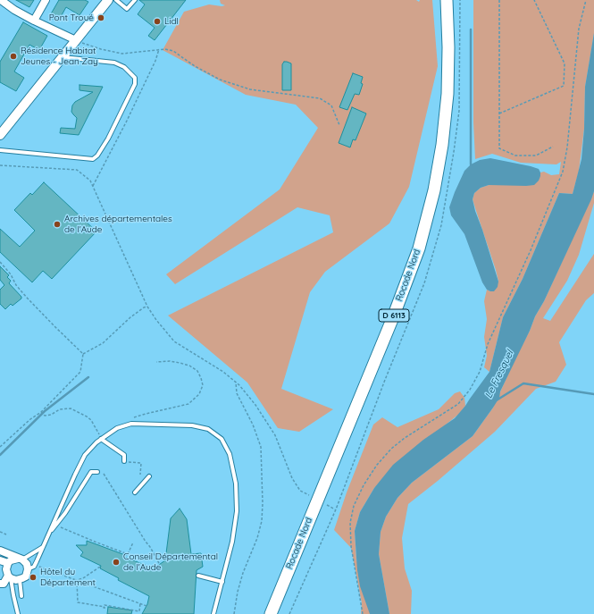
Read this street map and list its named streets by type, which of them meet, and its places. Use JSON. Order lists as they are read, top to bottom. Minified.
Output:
{"streets":{"main road":["Rocade Nord","D 6113"]},"water":["Le Fresquel"],"places":["Pont Troué","Lidl","Résidence Habitat Jeunes - Jean Zay","Archives départementales de l'Aude","Conseil Départemental de l'Aude","Hôtel du Département"]}
